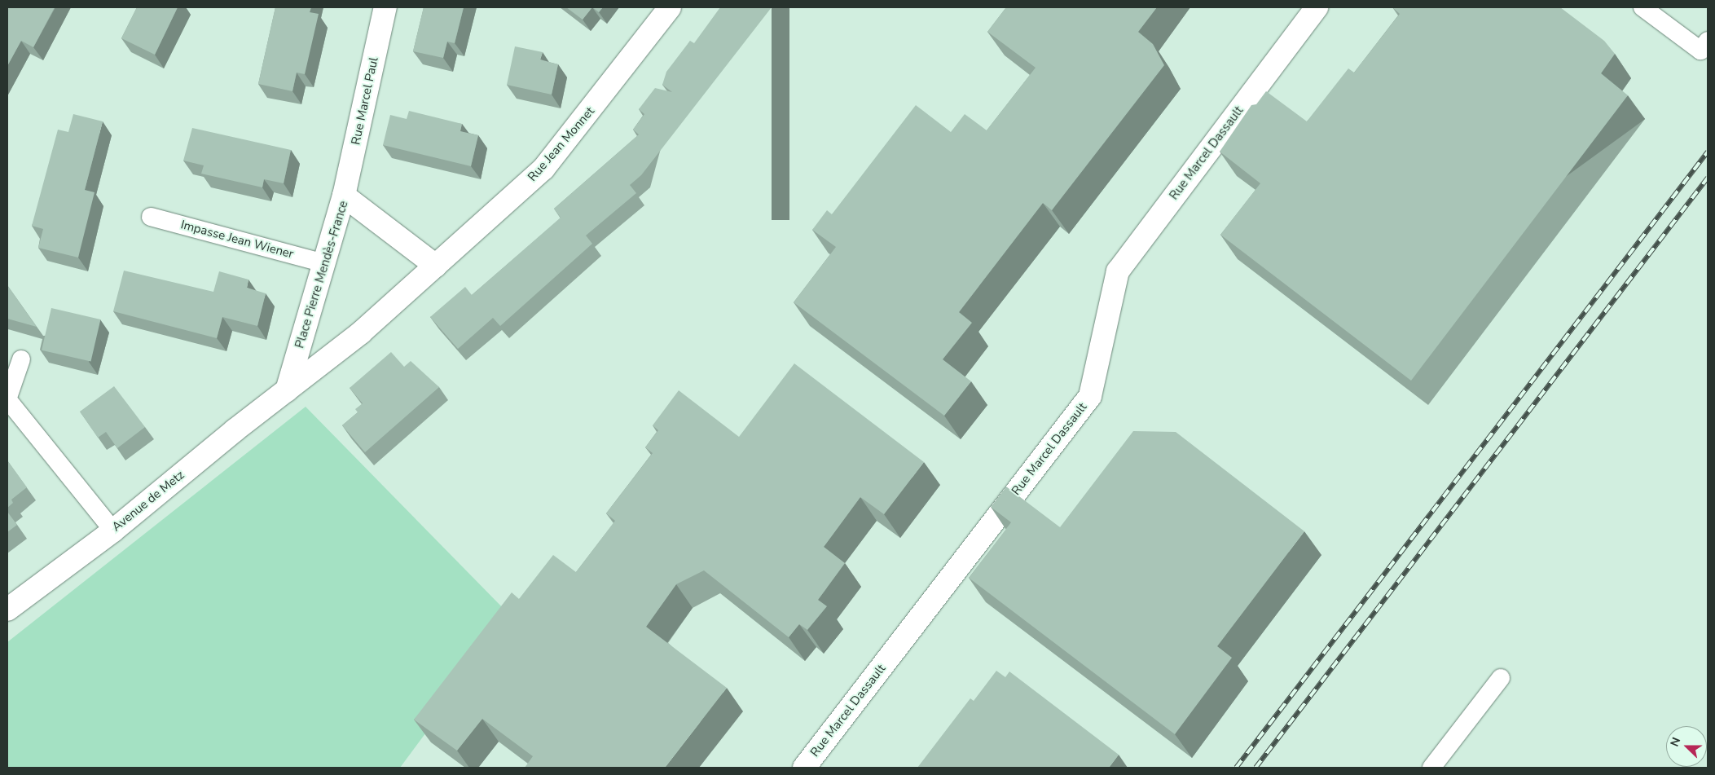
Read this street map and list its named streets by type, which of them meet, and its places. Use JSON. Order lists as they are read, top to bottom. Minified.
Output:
{"streets":{"street":["Rue Marcel Paul","Rue Jean Monnet","Rue Marcel Dassault","Place Pierre Mendès-France","Avenue de Metz"],"lane":["Impasse Jean Wiener"]},"crossings":[["Rue Marcel Paul","Place Pierre Mendès-France"],["Rue Jean Monnet","Place Pierre Mendès-France"],["Impasse Jean Wiener","Place Pierre Mendès-France"],["Place Pierre Mendès-France","Avenue de Metz"]],"north":"left"}
